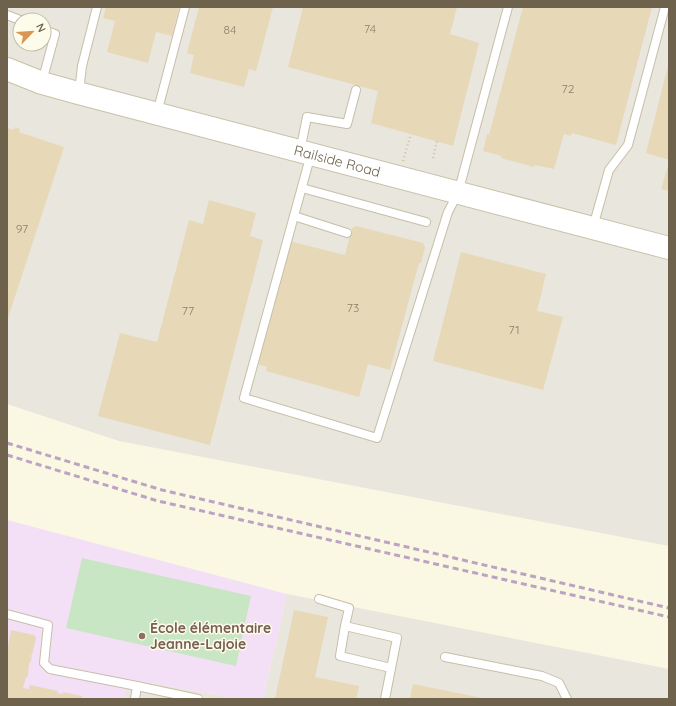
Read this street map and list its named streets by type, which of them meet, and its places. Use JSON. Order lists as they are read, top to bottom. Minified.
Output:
{"streets":{"street":["Railside Road"]},"places":["École élémentaire Jeanne-Lajoie"],"house_numbers":["74","84","72","97","73","77","71"],"north":"top right"}
